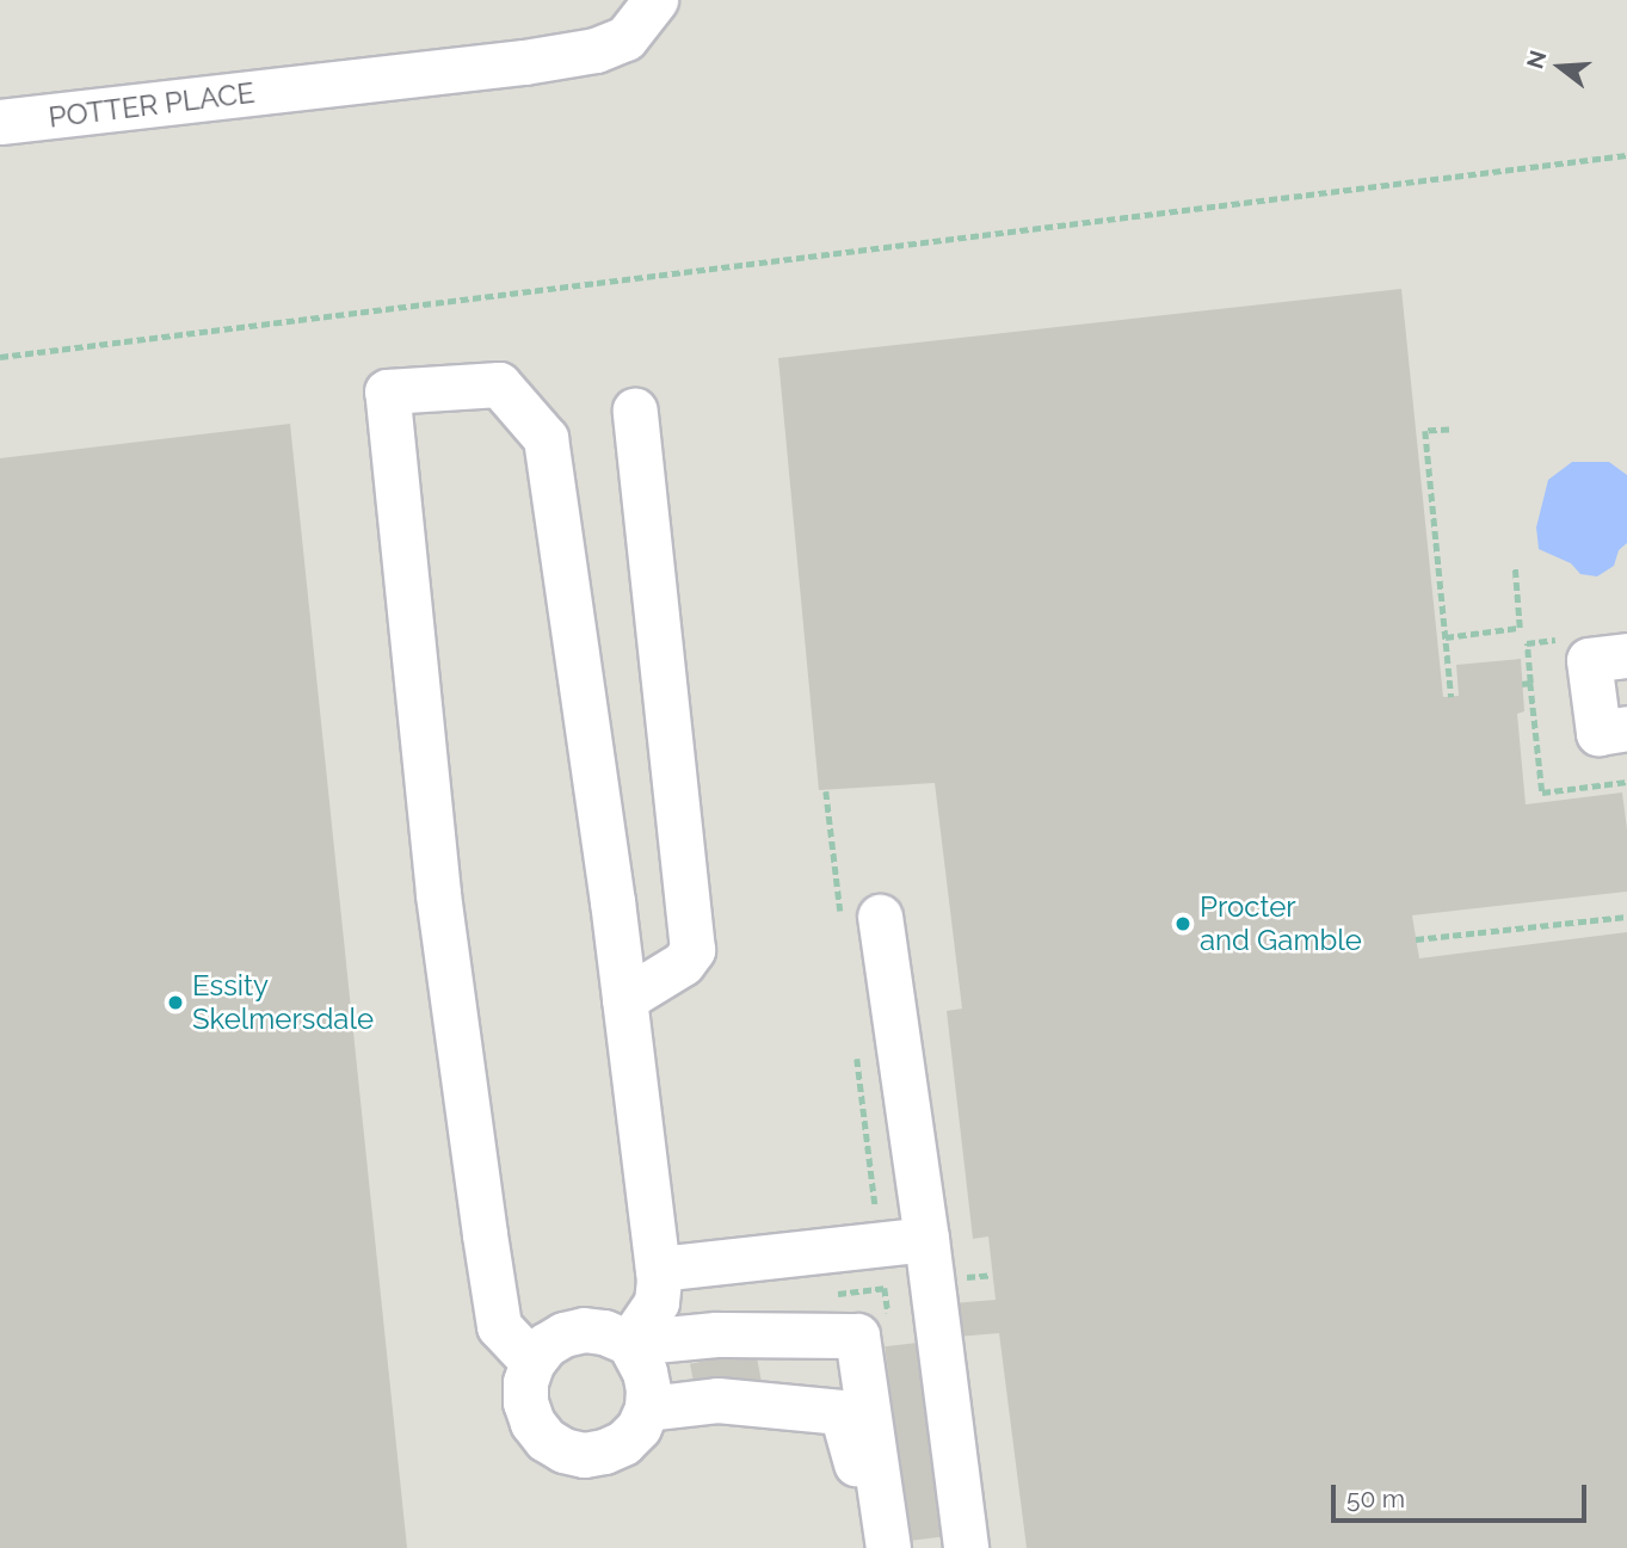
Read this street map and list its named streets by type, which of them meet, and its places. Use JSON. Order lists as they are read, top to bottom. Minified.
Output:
{"streets":{"street":["POTTER PLACE"]},"places":["Procter and Gamble","Essity Skelmersdale"],"scale_bar":"50 m","north":"left"}
